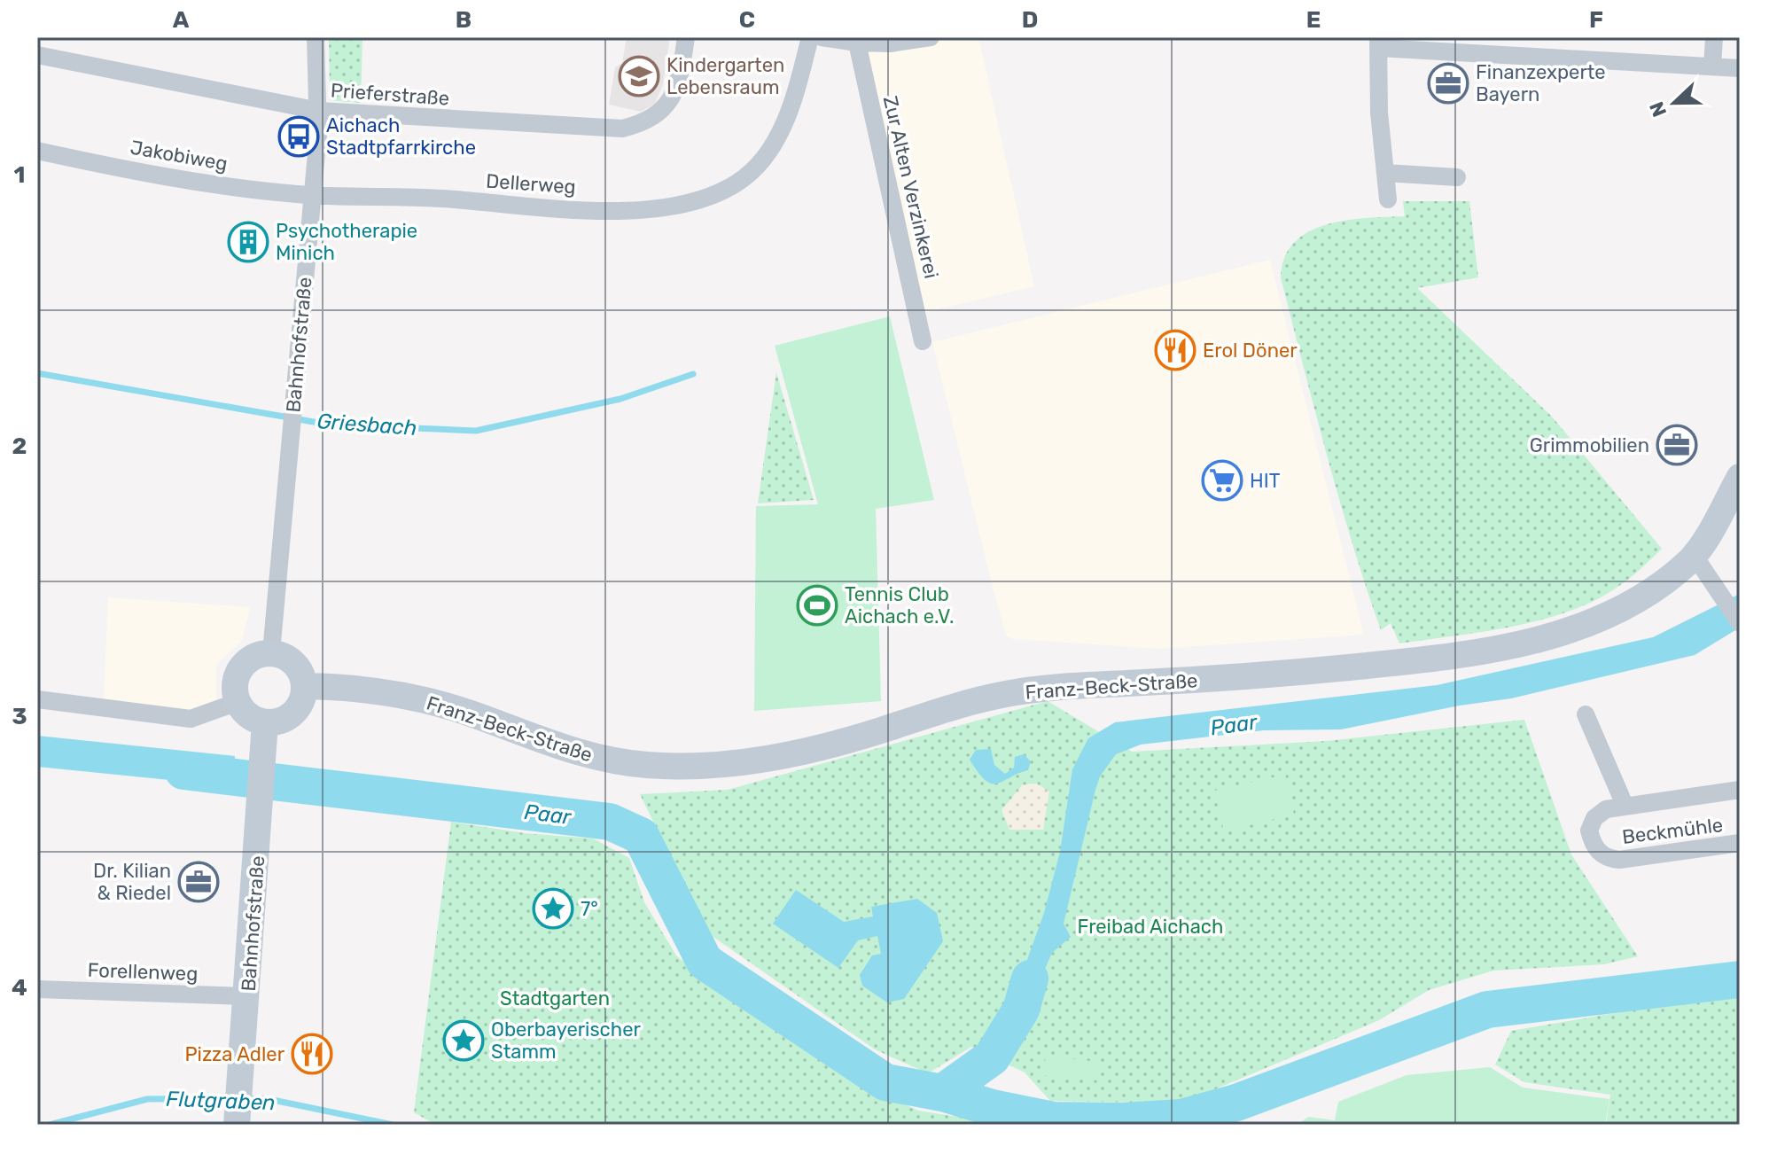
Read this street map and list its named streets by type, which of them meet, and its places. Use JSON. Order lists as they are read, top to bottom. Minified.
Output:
{"streets":{"street":["Prieferstraße","Jakobiweg","Dellerweg","Zur Alten Verzinkerei","Bahnhofstraße","Franz-Beck-Straße","Beckmühle","Forellenweg"]},"crossings":[["Prieferstraße","Bahnhofstraße"],["Jakobiweg","Dellerweg"],["Jakobiweg","Bahnhofstraße"],["Dellerweg","Bahnhofstraße"],["Bahnhofstraße","Franz-Beck-Straße"],["Bahnhofstraße","Forellenweg"]],"water":["Griesbach","Paar","Flutgraben"],"parks":["Freibad Aichach","Stadtgarten"],"places":{"school or university":["Kindergarten Lebensraum"],"office":["Finanzexperte Bayern","Grimmobilien","Dr. Kilian & Riedel"],"bus stop":["Aichach Stadtpfarrkirche"],"building":["Psychotherapie Minich"],"restaurant":["Erol Döner","Pizza Adler"],"supermarket":["HIT"],"sports":["Tennis Club Aichach e.V."],"place":["7°","Oberbayerischer Stamm"]},"north":"left","grid":{"columns":["A","B","C","D","E","F"],"rows":["1","2","3","4"]}}
